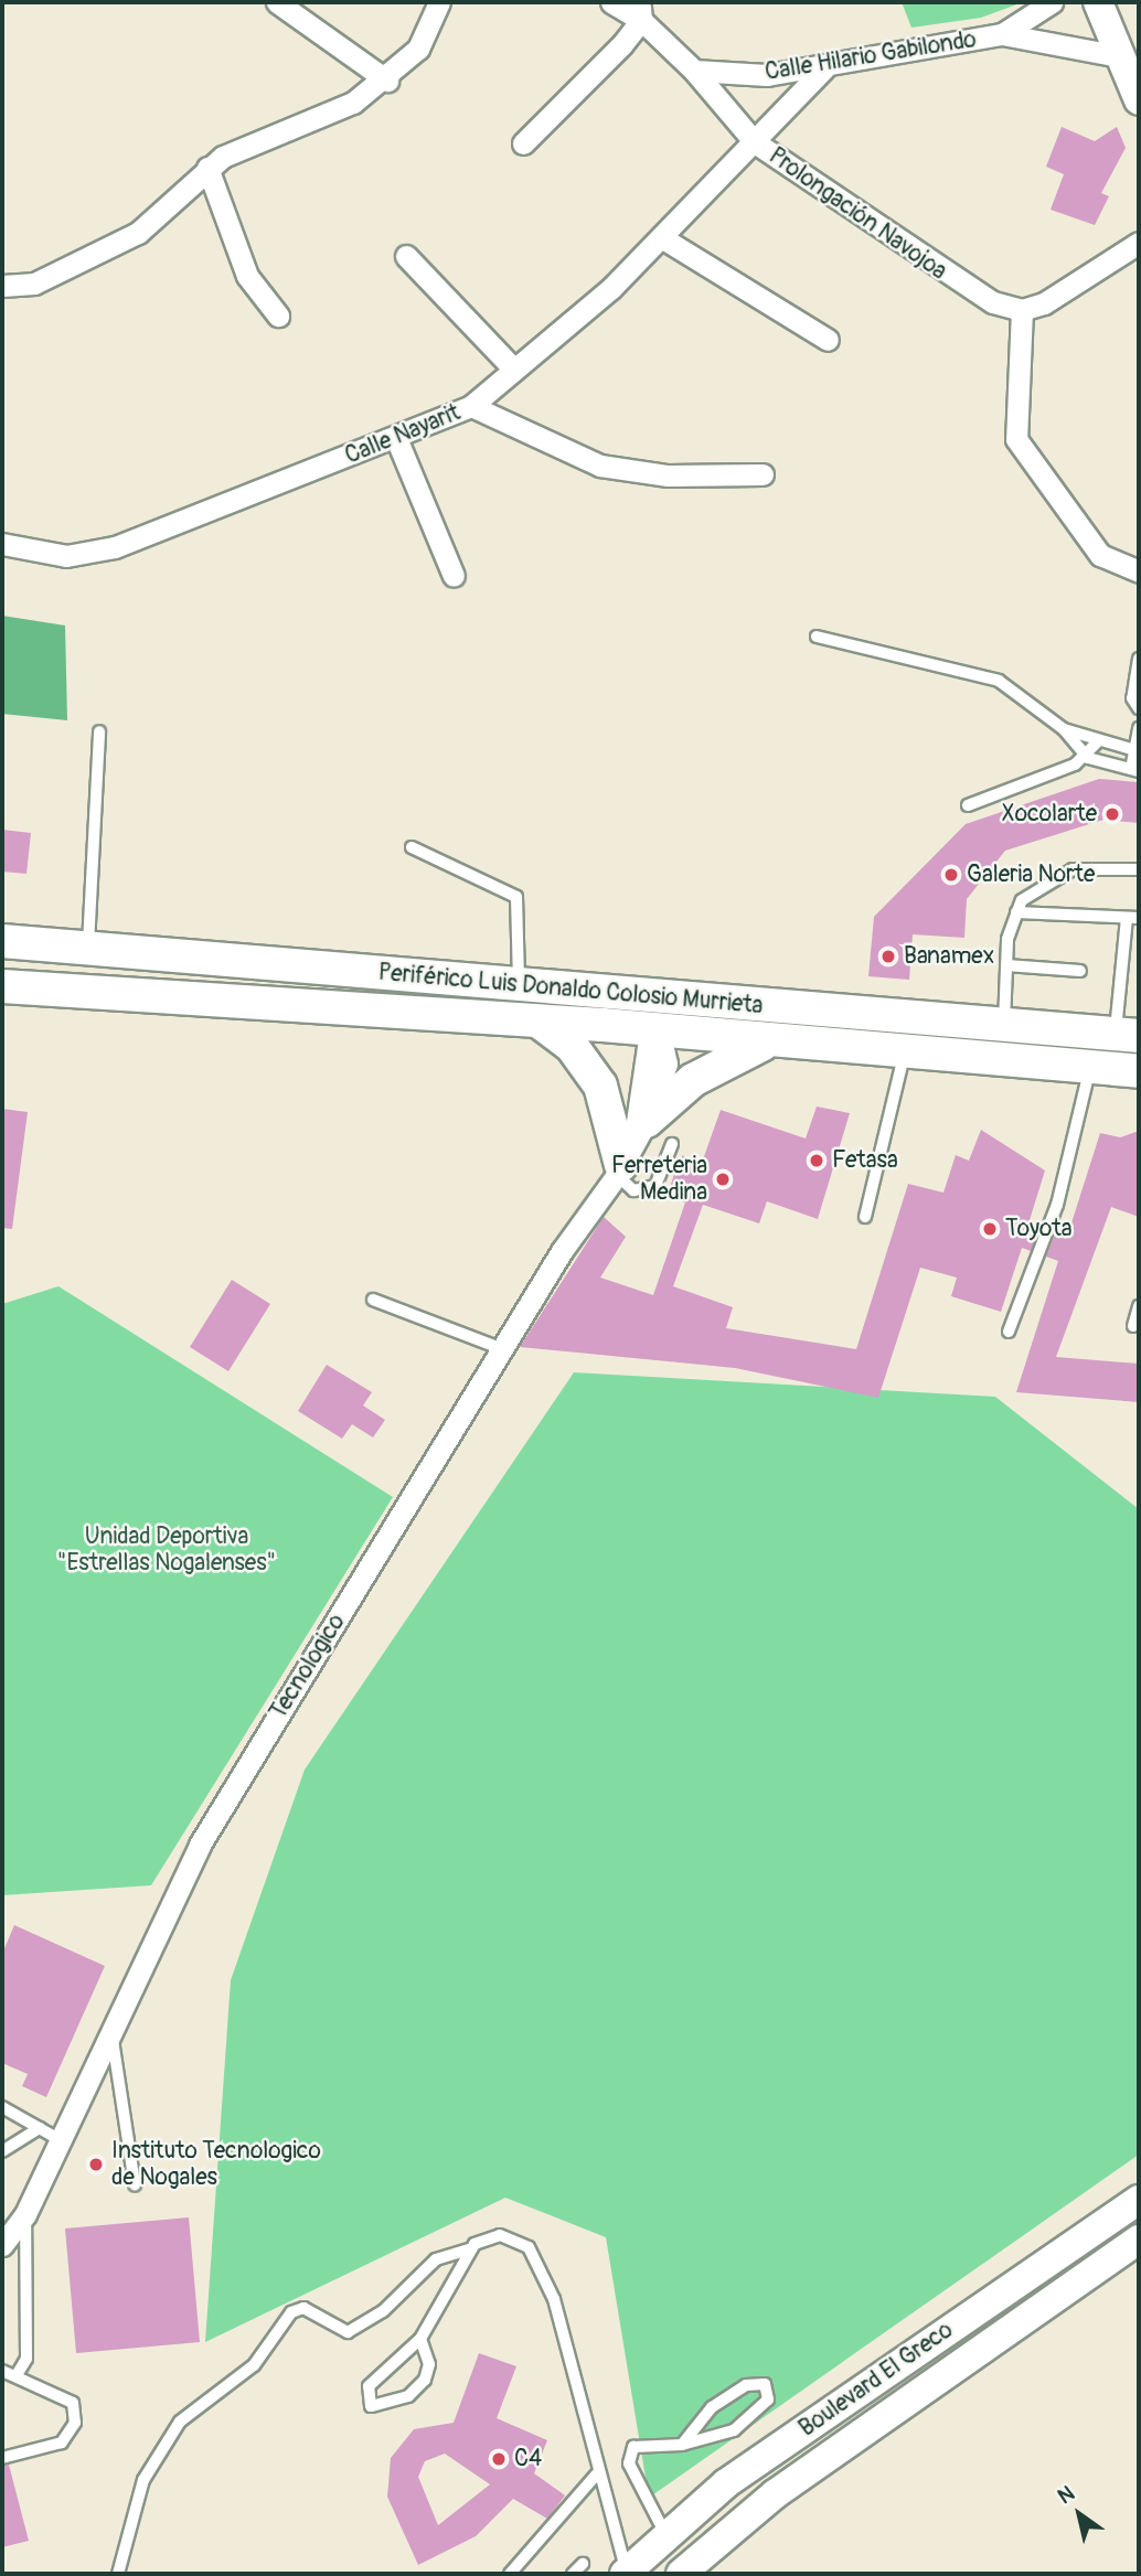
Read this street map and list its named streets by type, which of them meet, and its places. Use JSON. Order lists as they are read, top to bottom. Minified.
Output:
{"streets":{"main road":["Periférico Luis Donaldo Colosio Murrieta","Boulevard El Greco"],"street":["Calle Hilario Gabilondo","Prolongación Navojoa","Calle Nayarit","Tecnologico"]},"crossings":[["Calle Hilario Gabilondo","Prolongación Navojoa"],["Calle Hilario Gabilondo","Calle Nayarit"],["Prolongación Navojoa","Calle Nayarit"],["Periférico Luis Donaldo Colosio Murrieta","Tecnologico"]],"parks":["Unidad Deportiva \"Estrellas Nogalenses\""],"places":["Xocolarte","Galeria Norte","Banamex","Fetasa","Ferreteria Medina","Toyota","Instituto Tecnologico de Nogales","C4"],"north":"top left"}
